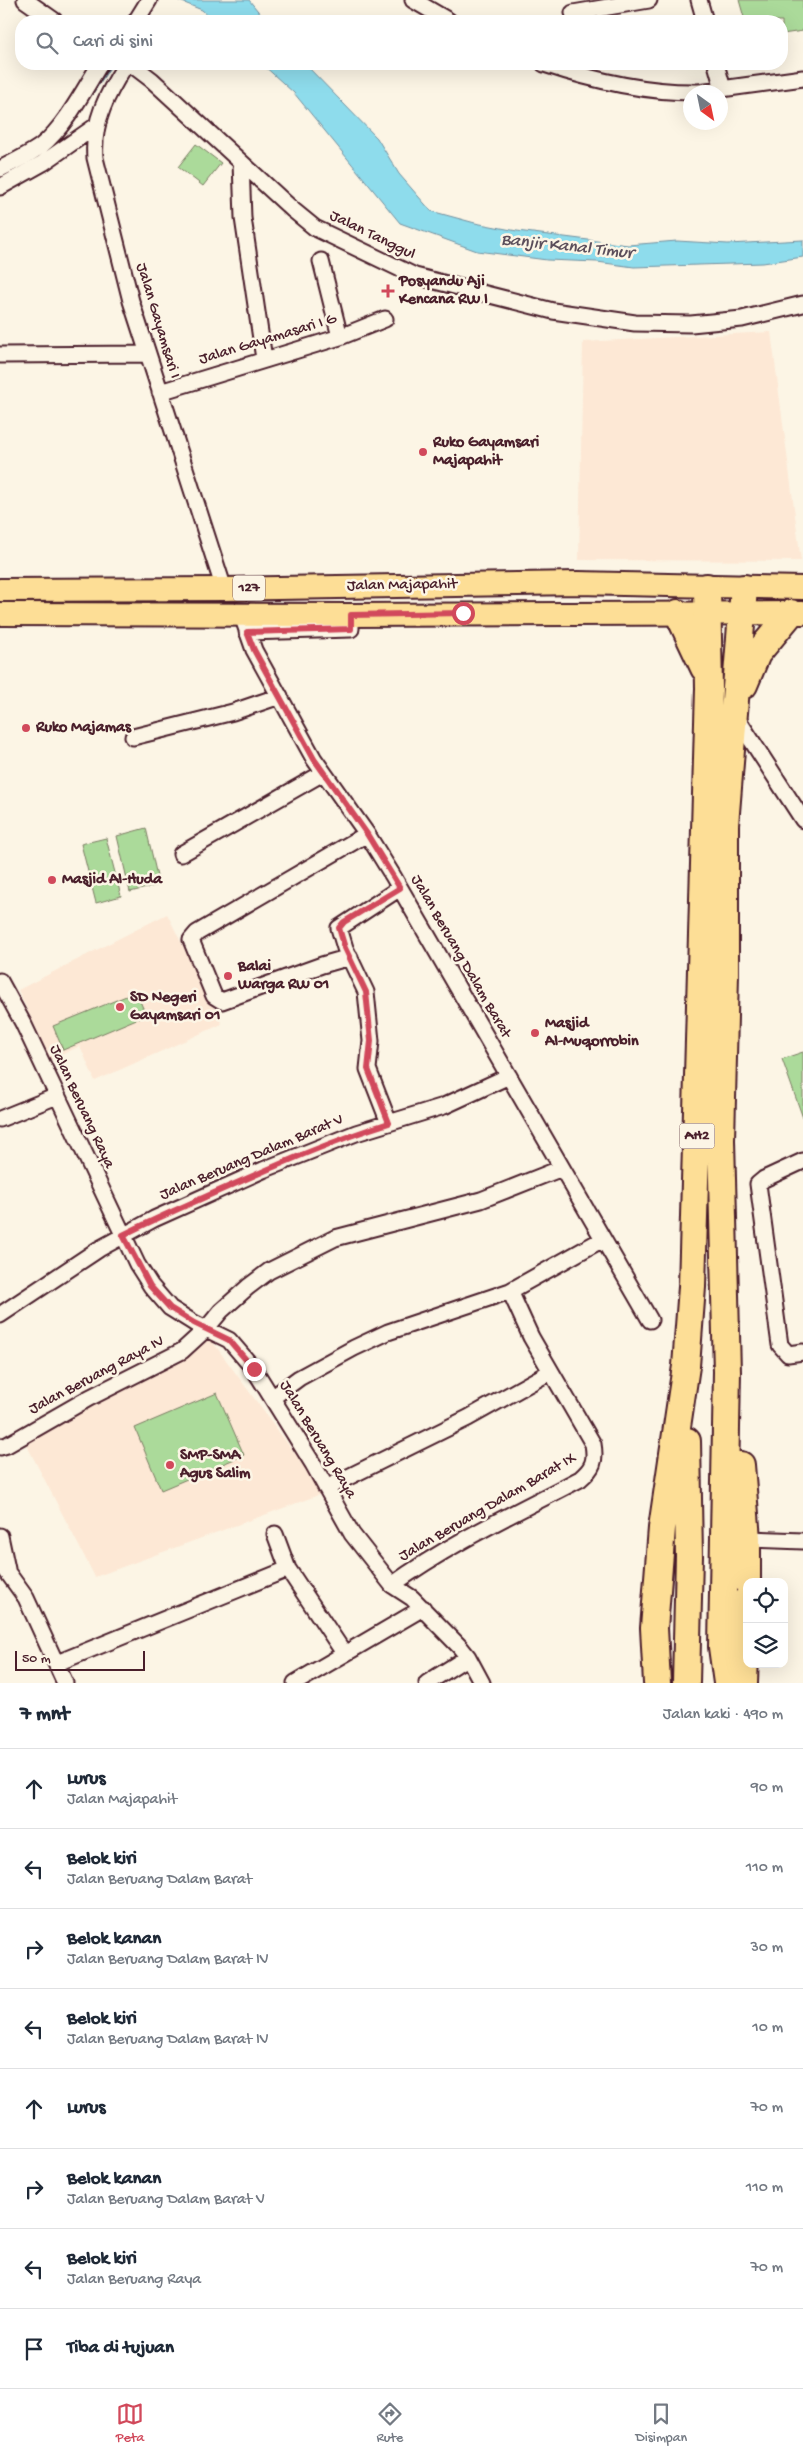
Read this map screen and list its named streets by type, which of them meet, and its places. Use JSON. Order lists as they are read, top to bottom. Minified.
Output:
{"streets":{"highway":["AH2"],"main road":["Jalan Majapahit","127"],"street":["Jalan Tanggul","Jalan Gayamsari I","Jalan Gayamasari I G","Jalan Beruang Dalam Barat","Jalan Beruang Raya","Jalan Beruang Dalam Barat V","Jalan Beruang Raya IV","Jalan Beruang Dalam Barat IX"]},"crossings":[["Jalan Gayamsari I","Jalan Gayamasari I G"],["Jalan Gayamsari I","Jalan Majapahit"],["Jalan Majapahit","Jalan Beruang Dalam Barat"],["Jalan Majapahit","AH2"],["Jalan Beruang Dalam Barat","Jalan Beruang Dalam Barat V"],["Jalan Beruang Dalam Barat","Jalan Beruang Raya IV"],["Jalan Beruang Raya","Jalan Beruang Dalam Barat V"],["Jalan Beruang Raya","Jalan Beruang Raya IV"],["Jalan Beruang Raya","Jalan Beruang Dalam Barat IX"]],"water":["Banjir Kanal Timur"],"places":{"health":["Posyandu Aji Kencana RW I"],"other":["Ruko Gayamsari Majapahit","Ruko Majamas","Masjid Al-Huda","Balai Warga RW 01","SD Negeri Gayamsari 01","Masjid Al-Muqorrobin","SMP-SMA Agus Salim"]},"scale_bar":"50 m","north":"bottom right","page":{"search":"Cari di sini","scale":"50 m","heading":["7 mnt","Jalan kaki · 490 m"],"list":[["Lurus","Jalan Majapahit","90 m"],["Belok kiri","Jalan Beruang Dalam Barat","110 m"],["Belok kanan","Jalan Beruang Dalam Barat IV","30 m"],["Belok kiri","Jalan Beruang Dalam Barat IV","10 m"],["Lurus","70 m"],["Belok kanan","Jalan Beruang Dalam Barat V","110 m"],["Belok kiri","Jalan Beruang Raya","70 m"],"Tiba di tujuan"],"nav":["Peta","Rute","Disimpan"]}}
